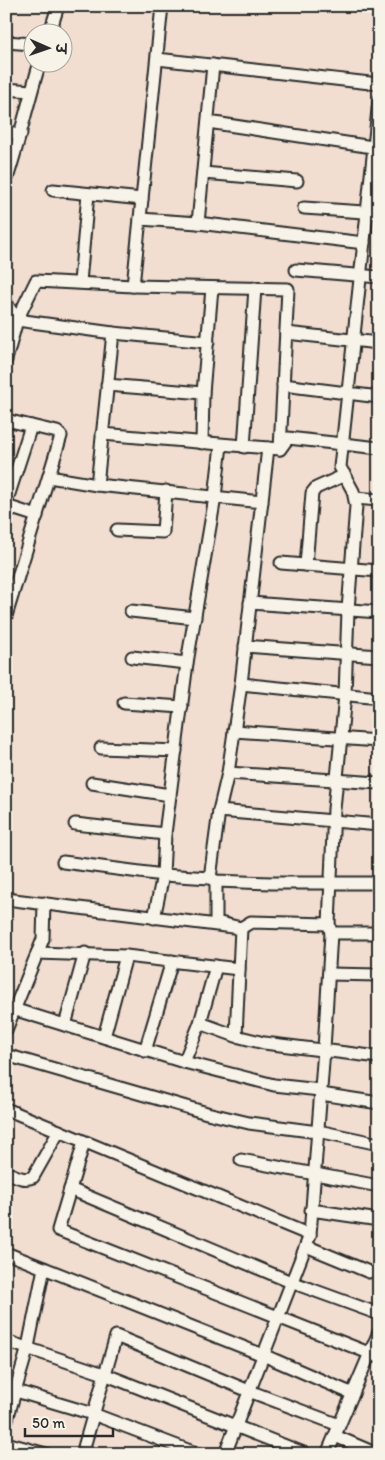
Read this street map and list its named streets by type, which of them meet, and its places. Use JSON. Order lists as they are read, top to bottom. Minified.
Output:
{"scale_bar":"50 m","north":"right"}
